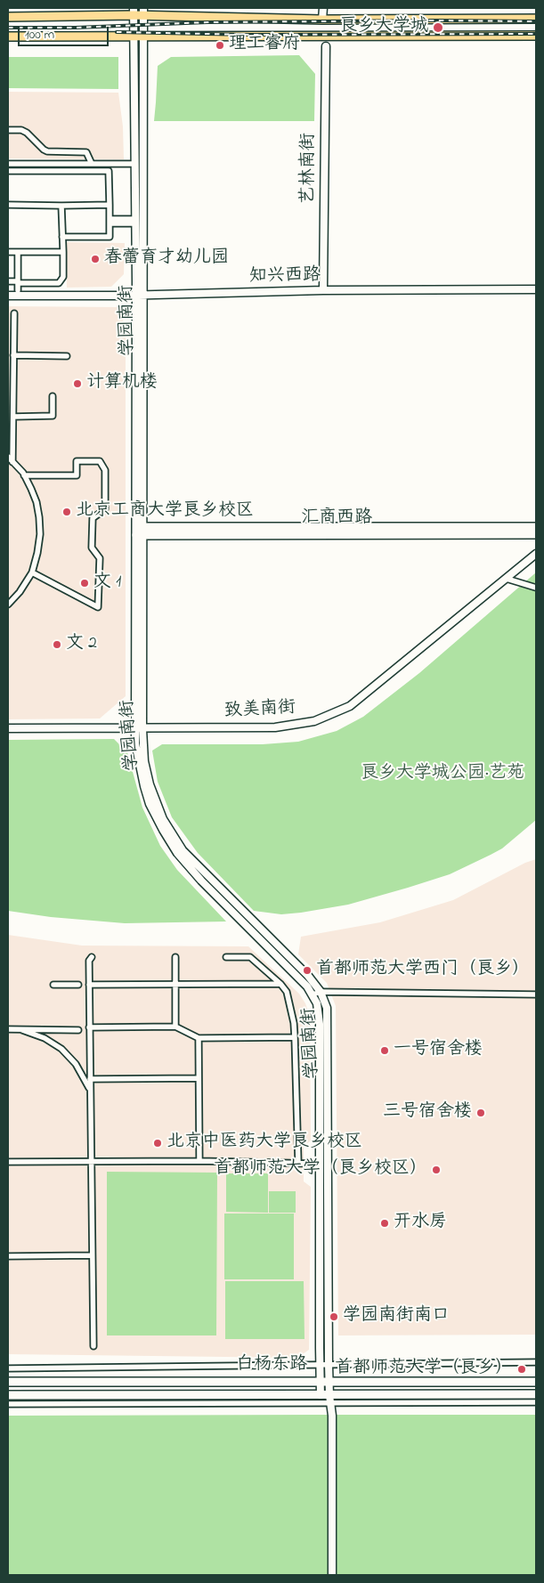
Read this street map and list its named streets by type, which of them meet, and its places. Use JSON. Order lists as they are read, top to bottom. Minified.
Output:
{"streets":{"main road":["汇商西路","白杨东路"],"street":["艺林南街","知兴西路","学园南街","致美南街"]},"crossings":[["艺林南街","知兴西路"],["知兴西路","学园南街"],["学园南街","汇商西路"],["学园南街","致美南街"],["学园南街","白杨东路"]],"parks":["良乡大学城公园·艺苑"],"places":["良乡大学城","理工睿府","春蕾育才幼儿园","计算机楼","北京工商大学良乡校区","文 1","文 2","首都师范大学西门（良乡）","一号宿舍楼","三号宿舍楼","北京中医药大学良乡校区","首都师范大学（良乡校区）","开水房","学园南街南口","首都师范大学（良乡）"],"scale_bar":"100 m"}
